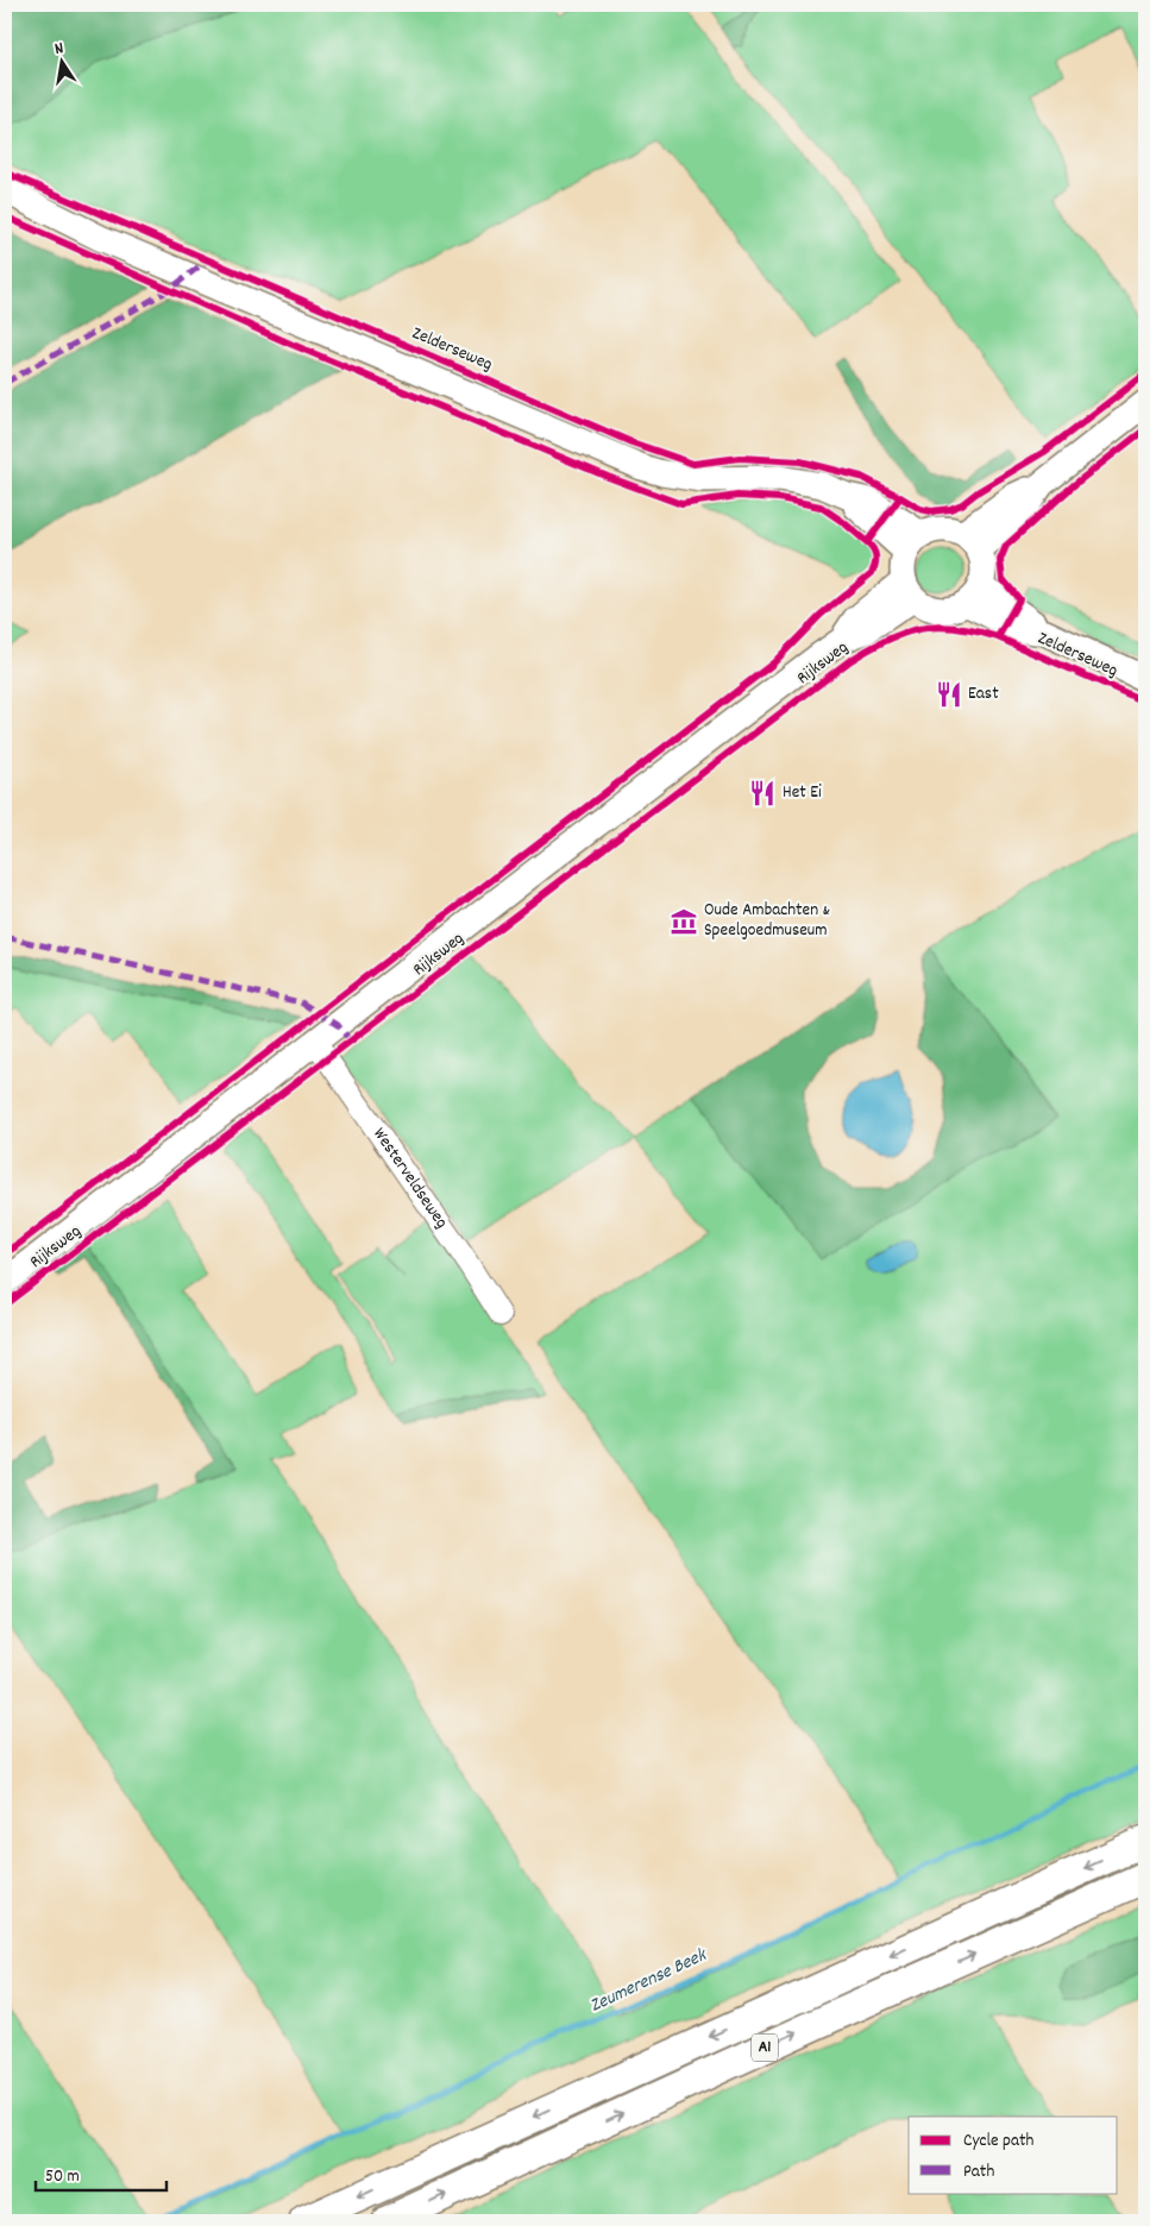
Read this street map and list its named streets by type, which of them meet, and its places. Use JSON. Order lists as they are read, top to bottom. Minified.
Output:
{"streets":{"highway":["A1"],"main road":["Zelderseweg","Rijksweg"],"street":["Westerveldseweg"]},"crossings":[["Zelderseweg","Rijksweg"],["Rijksweg","Westerveldseweg"]],"water":["Zeumerense Beek"],"places":{"restaurant":["East","Het Ei"],"museum":["Oude Ambachten & Speelgoedmuseum"]},"legend":["Cycle path","Path"],"scale_bar":"50 m","north":"top"}
